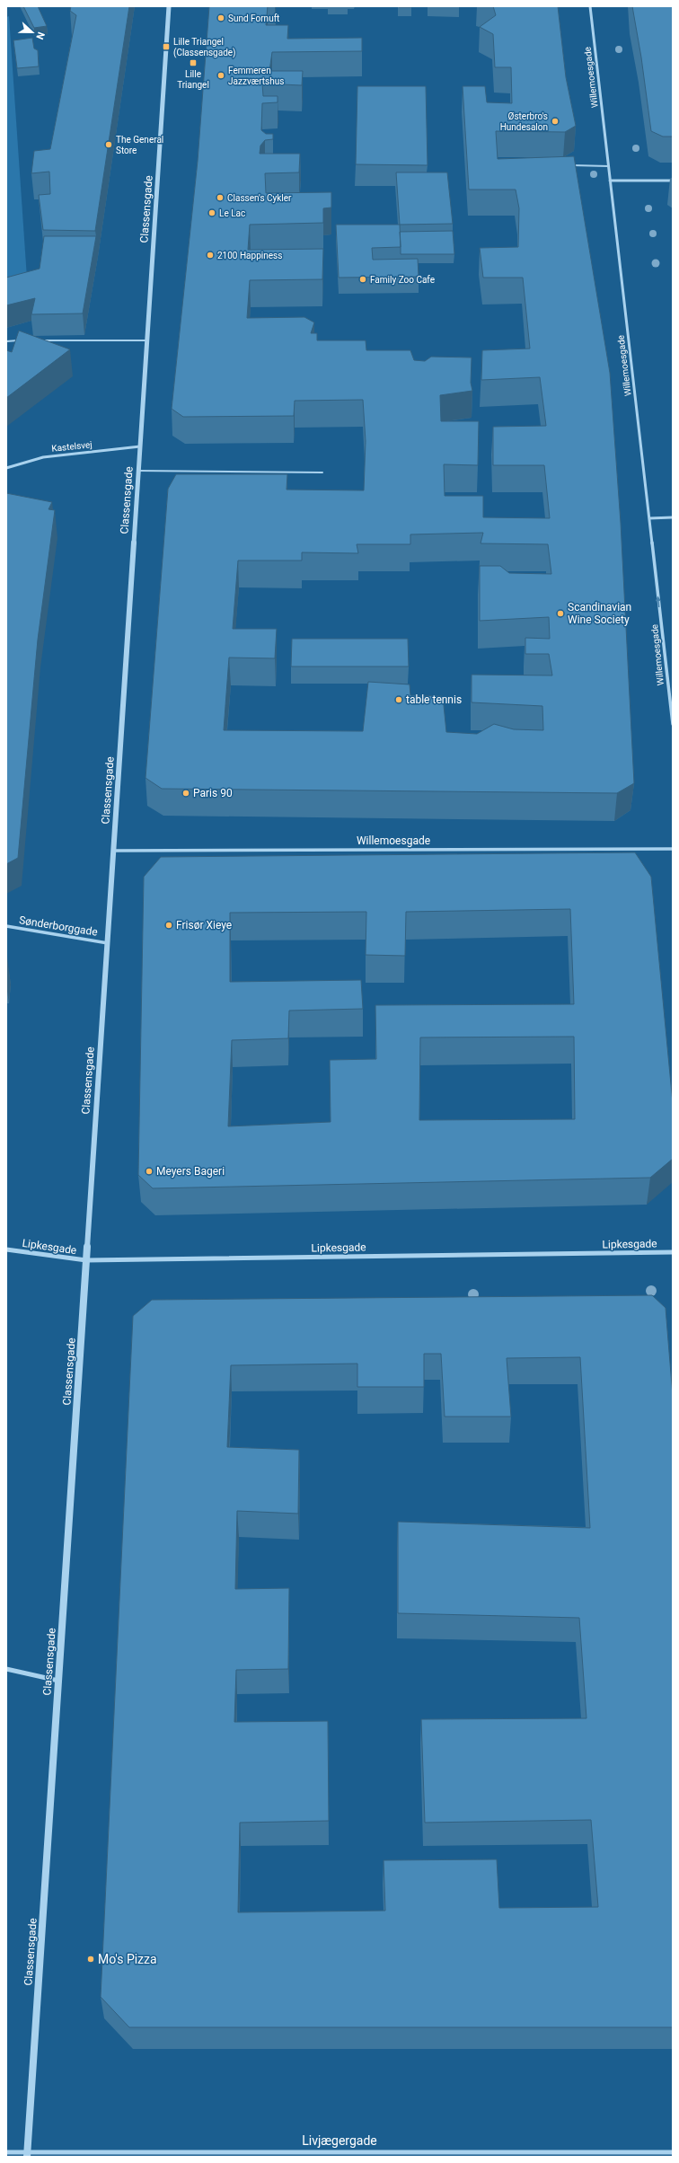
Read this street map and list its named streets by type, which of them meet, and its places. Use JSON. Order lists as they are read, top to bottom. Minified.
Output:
{"streets":{"street":["Willemoesgade","Classensgade","Kastelsvej","Sønderborggade","Lipkesgade","Livjægergade"]},"crossings":[["Willemoesgade","Classensgade"],["Classensgade","Kastelsvej"],["Classensgade","Sønderborggade"],["Classensgade","Lipkesgade"],["Classensgade","Livjægergade"]],"places":{"other":["Sund Fornuft","Femmeren Jazzværtshus","Østerbro's Hundesalon","The General Store","Classen's Cykler","Le Lac","2100 Happiness","Family Zoo Cafe","Scandinavian Wine Society","table tennis","Paris 90","Frisør Xieye","Meyers Bageri","Mo's Pizza"],"transit":["Lille Triangel (Classensgade)","Lille Triangel"]},"north":"right"}
